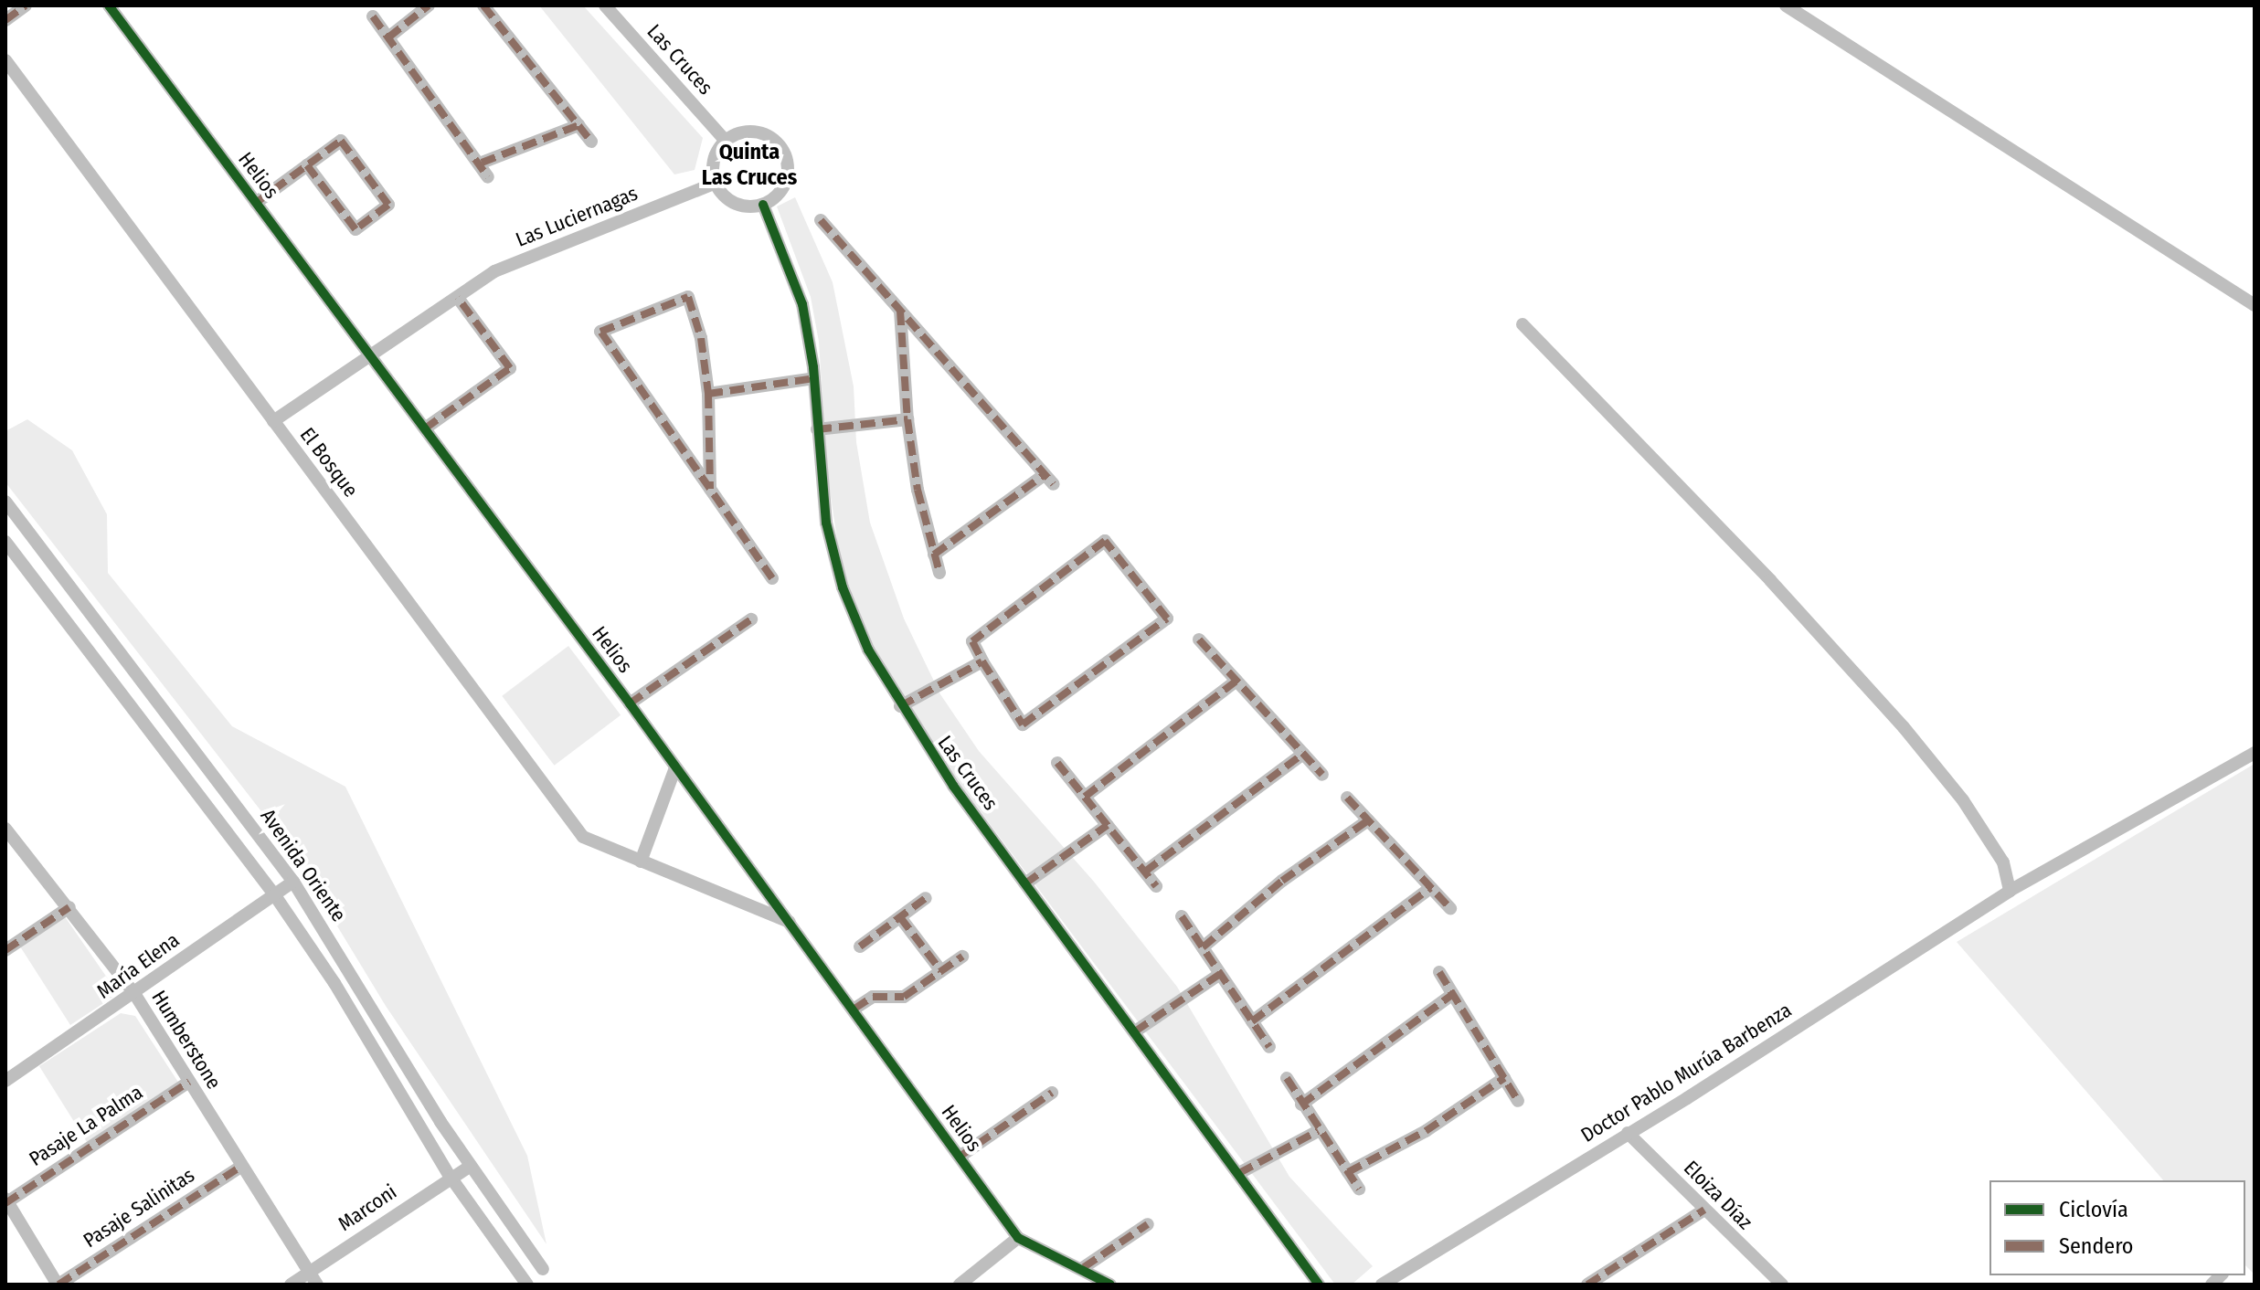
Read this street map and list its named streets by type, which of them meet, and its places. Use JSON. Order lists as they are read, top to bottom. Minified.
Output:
{"streets":{"street":["Las Cruces","Helios","Las Luciernagas","El Bosque","Avenida Oriente","María Elena","Humberstone","Doctor Pablo Murúa Barbenza","Pasaje La Palma","Eloiza Díaz","Pasaje Salinitas","Marconi"]},"crossings":[["Las Cruces","Las Luciernagas"],["Helios","Las Luciernagas"],["Helios","El Bosque"],["Las Luciernagas","El Bosque"],["Avenida Oriente","María Elena"],["Avenida Oriente","Marconi"],["María Elena","Humberstone"],["Humberstone","Pasaje La Palma"],["Humberstone","Pasaje Salinitas"],["Humberstone","Marconi"],["Doctor Pablo Murúa Barbenza","Eloiza Díaz"]],"districts":["Quinta Las Cruces"],"legend":["Ciclovía","Sendero"]}
